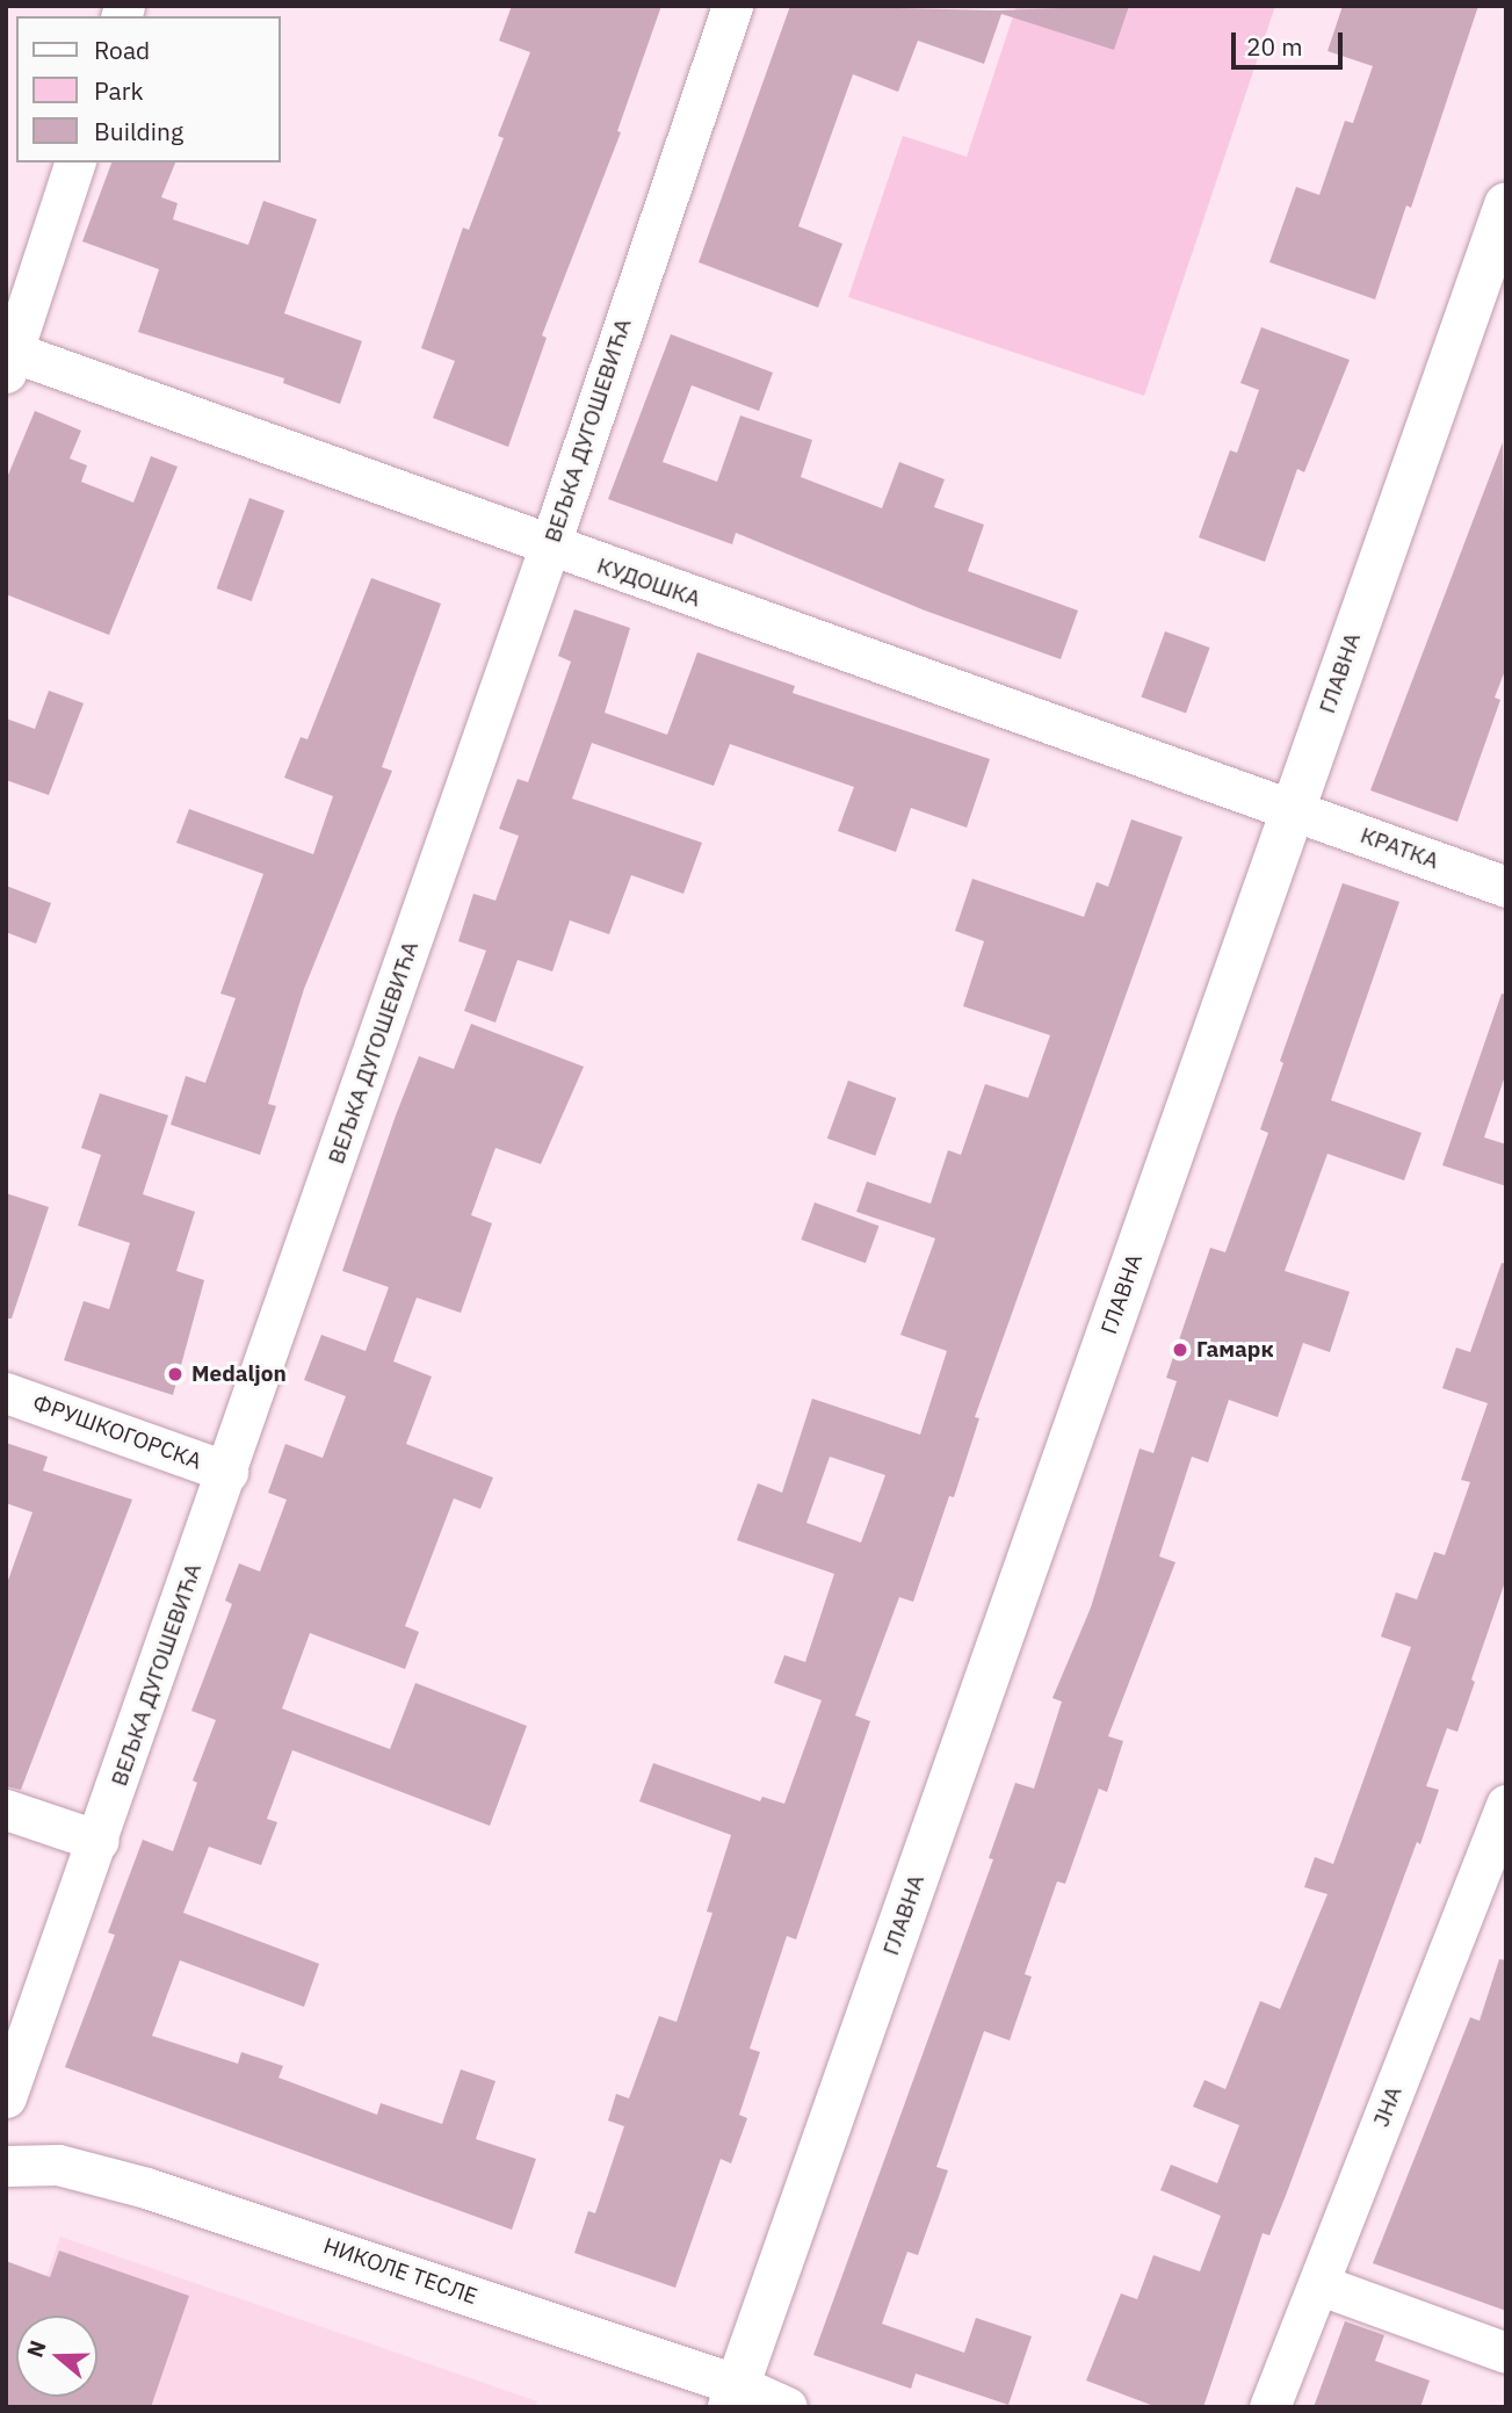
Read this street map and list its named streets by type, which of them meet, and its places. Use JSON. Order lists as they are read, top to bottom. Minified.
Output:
{"streets":{"main road":["ГЛАВНА"],"street":["ВЕЉКА ДУГОШЕВИЋА","КУДОШКА","КРАТКА","ФРУШКОГОРСКА","ЈНА","НИКОЛЕ ТЕСЛЕ"]},"crossings":[["ВЕЉКА ДУГОШЕВИЋА","КУДОШКА"],["ВЕЉКА ДУГОШЕВИЋА","ФРУШКОГОРСКА"],["КУДОШКА","ГЛАВНА"],["КУДОШКА","КРАТКА"],["ГЛАВНА","КРАТКА"],["ГЛАВНА","НИКОЛЕ ТЕСЛЕ"]],"places":["Гамарк","Medaljon"],"legend":["Road","Park","Building"],"scale_bar":"20 m","north":"left"}
